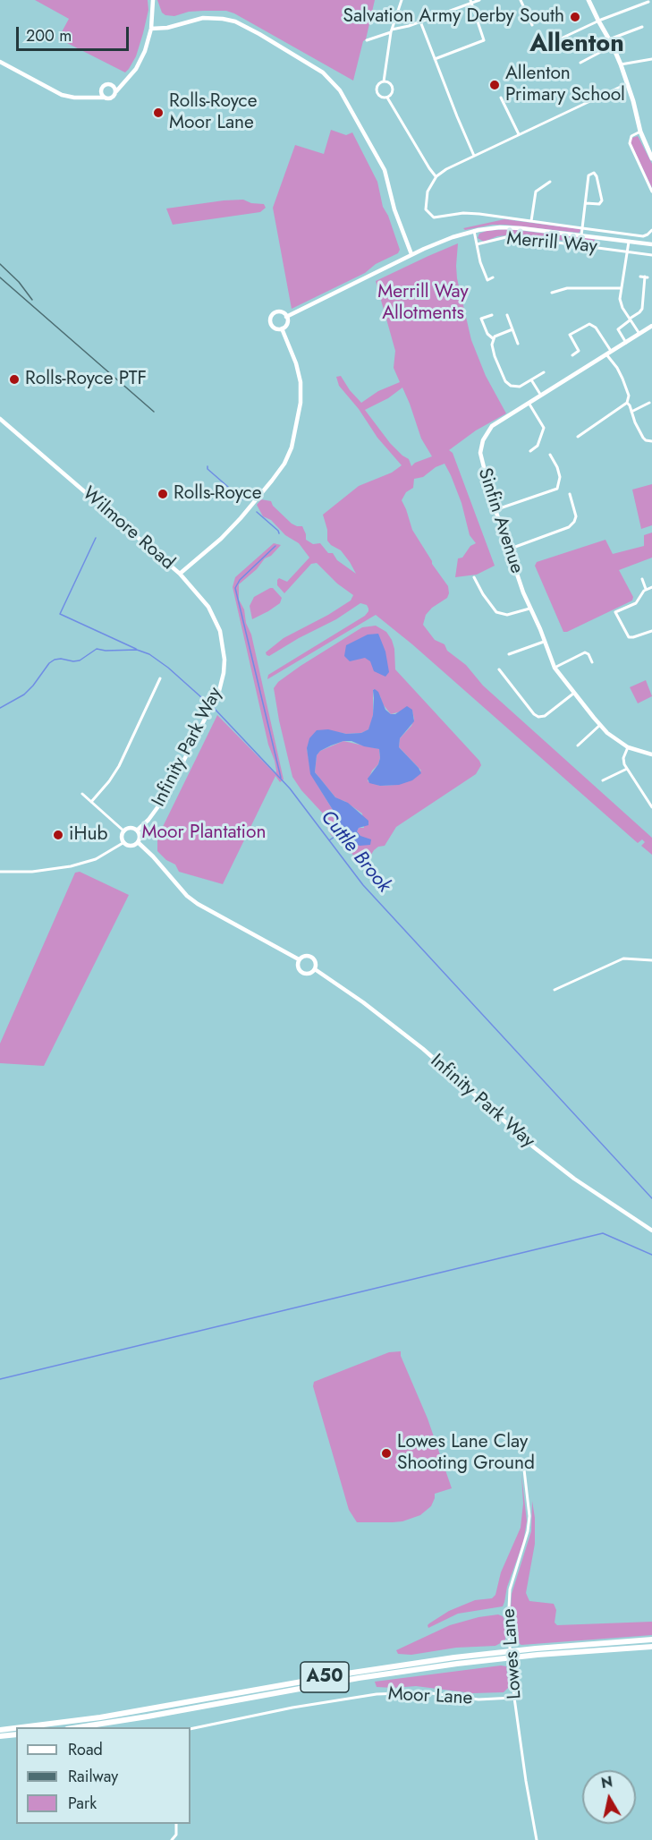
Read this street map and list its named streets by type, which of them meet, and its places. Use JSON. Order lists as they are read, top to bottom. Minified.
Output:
{"streets":{"highway":["A50"],"street":["Merrill Way","Sinfin Avenue","Wilmore Road","Infinity Park Way","Lowes Lane","Moor Lane"]},"crossings":[["Merrill Way","Wilmore Road"],["Wilmore Road","Infinity Park Way"],["Lowes Lane","Moor Lane"]],"districts":["Allenton"],"water":["Cuttle Brook"],"parks":["Merrill Way Allotments","Moor Plantation"],"places":["Salvation Army Derby South","Allenton Primary School","Rolls-Royce Moor Lane","Rolls-Royce PTF","Rolls-Royce","iHub","Lowes Lane Clay Shooting Ground"],"legend":["Road","Railway","Park"],"scale_bar":"200 m","north":"top"}
